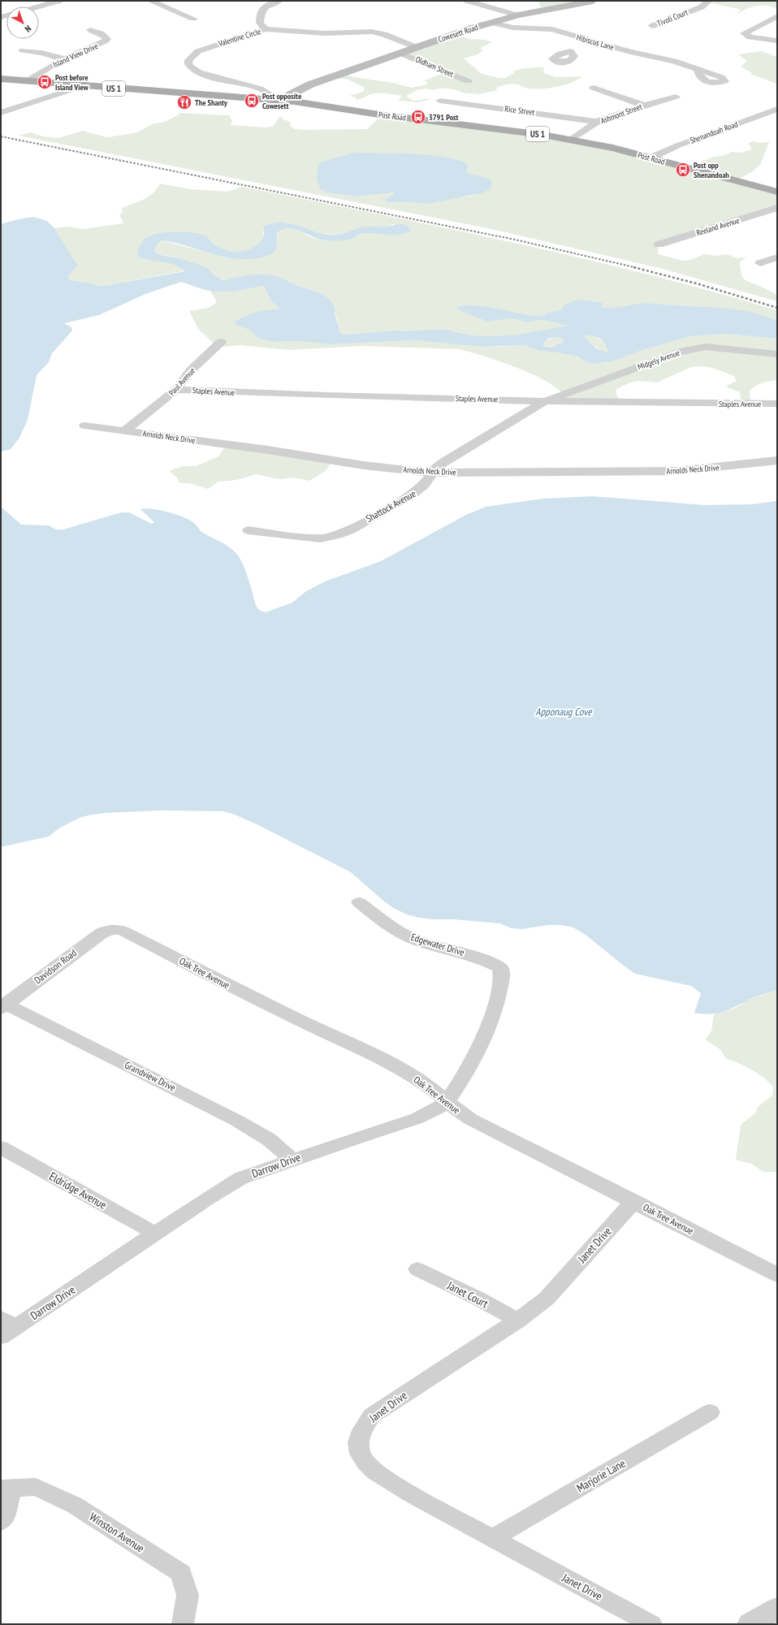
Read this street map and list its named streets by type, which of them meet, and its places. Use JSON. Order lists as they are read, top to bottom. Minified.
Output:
{"streets":{"main road":["Cowesett Road","US 1","Post Road"],"street":["Tivoli Court","Valentine Circle","Hibiscus Lane","Island View Drive","Oldham Street","Rice Street","Ashmont Street","Shenandoah Road","Reeland Avenue","Midgely Avenue","Paul Avenue","Staples Avenue","Arnolds Neck Drive","Shattock Avenue","Edgewater Drive","Davidson Road","Oak Tree Avenue","Grandview Drive","Darrow Drive","Eldridge Avenue","Janet Drive","Janet Court","Marjorie Lane","Winston Avenue"]},"crossings":[["Cowesett Road","Valentine Circle"],["Cowesett Road","Hibiscus Lane"],["Cowesett Road","Oldham Street"],["Cowesett Road","Post Road"],["Valentine Circle","Post Road"],["Island View Drive","Post Road"],["Rice Street","Ashmont Street"],["Ashmont Street","Post Road"],["Post Road","Shenandoah Road"],["Midgely Avenue","Staples Avenue"],["Midgely Avenue","Shattock Avenue"],["Paul Avenue","Staples Avenue"],["Paul Avenue","Arnolds Neck Drive"],["Staples Avenue","Shattock Avenue"],["Arnolds Neck Drive","Shattock Avenue"],["Edgewater Drive","Darrow Drive"],["Davidson Road","Oak Tree Avenue"],["Davidson Road","Grandview Drive"],["Oak Tree Avenue","Darrow Drive"],["Oak Tree Avenue","Janet Drive"],["Grandview Drive","Darrow Drive"],["Darrow Drive","Eldridge Avenue"],["Janet Drive","Janet Court"],["Janet Drive","Marjorie Lane"]],"water":["Apponaug Cove"],"places":{"bus stop":["Post before Island View","Post opposite Cowesett","3791 Post","Post opp Shenandoah"],"restaurant":["The Shanty"]},"north":"bottom right"}
